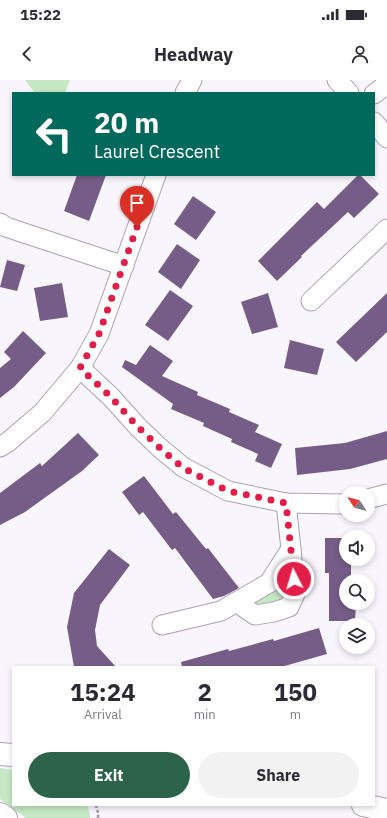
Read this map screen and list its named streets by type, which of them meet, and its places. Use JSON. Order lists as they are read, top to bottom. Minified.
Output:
{"north":"top left","page":{"status":"15:22","header":"Headway","turn":["20 m","Laurel Crescent"],"eta":["15:24","Arrival","2","min","150","m"],"buttons":["Exit","Share"]}}
